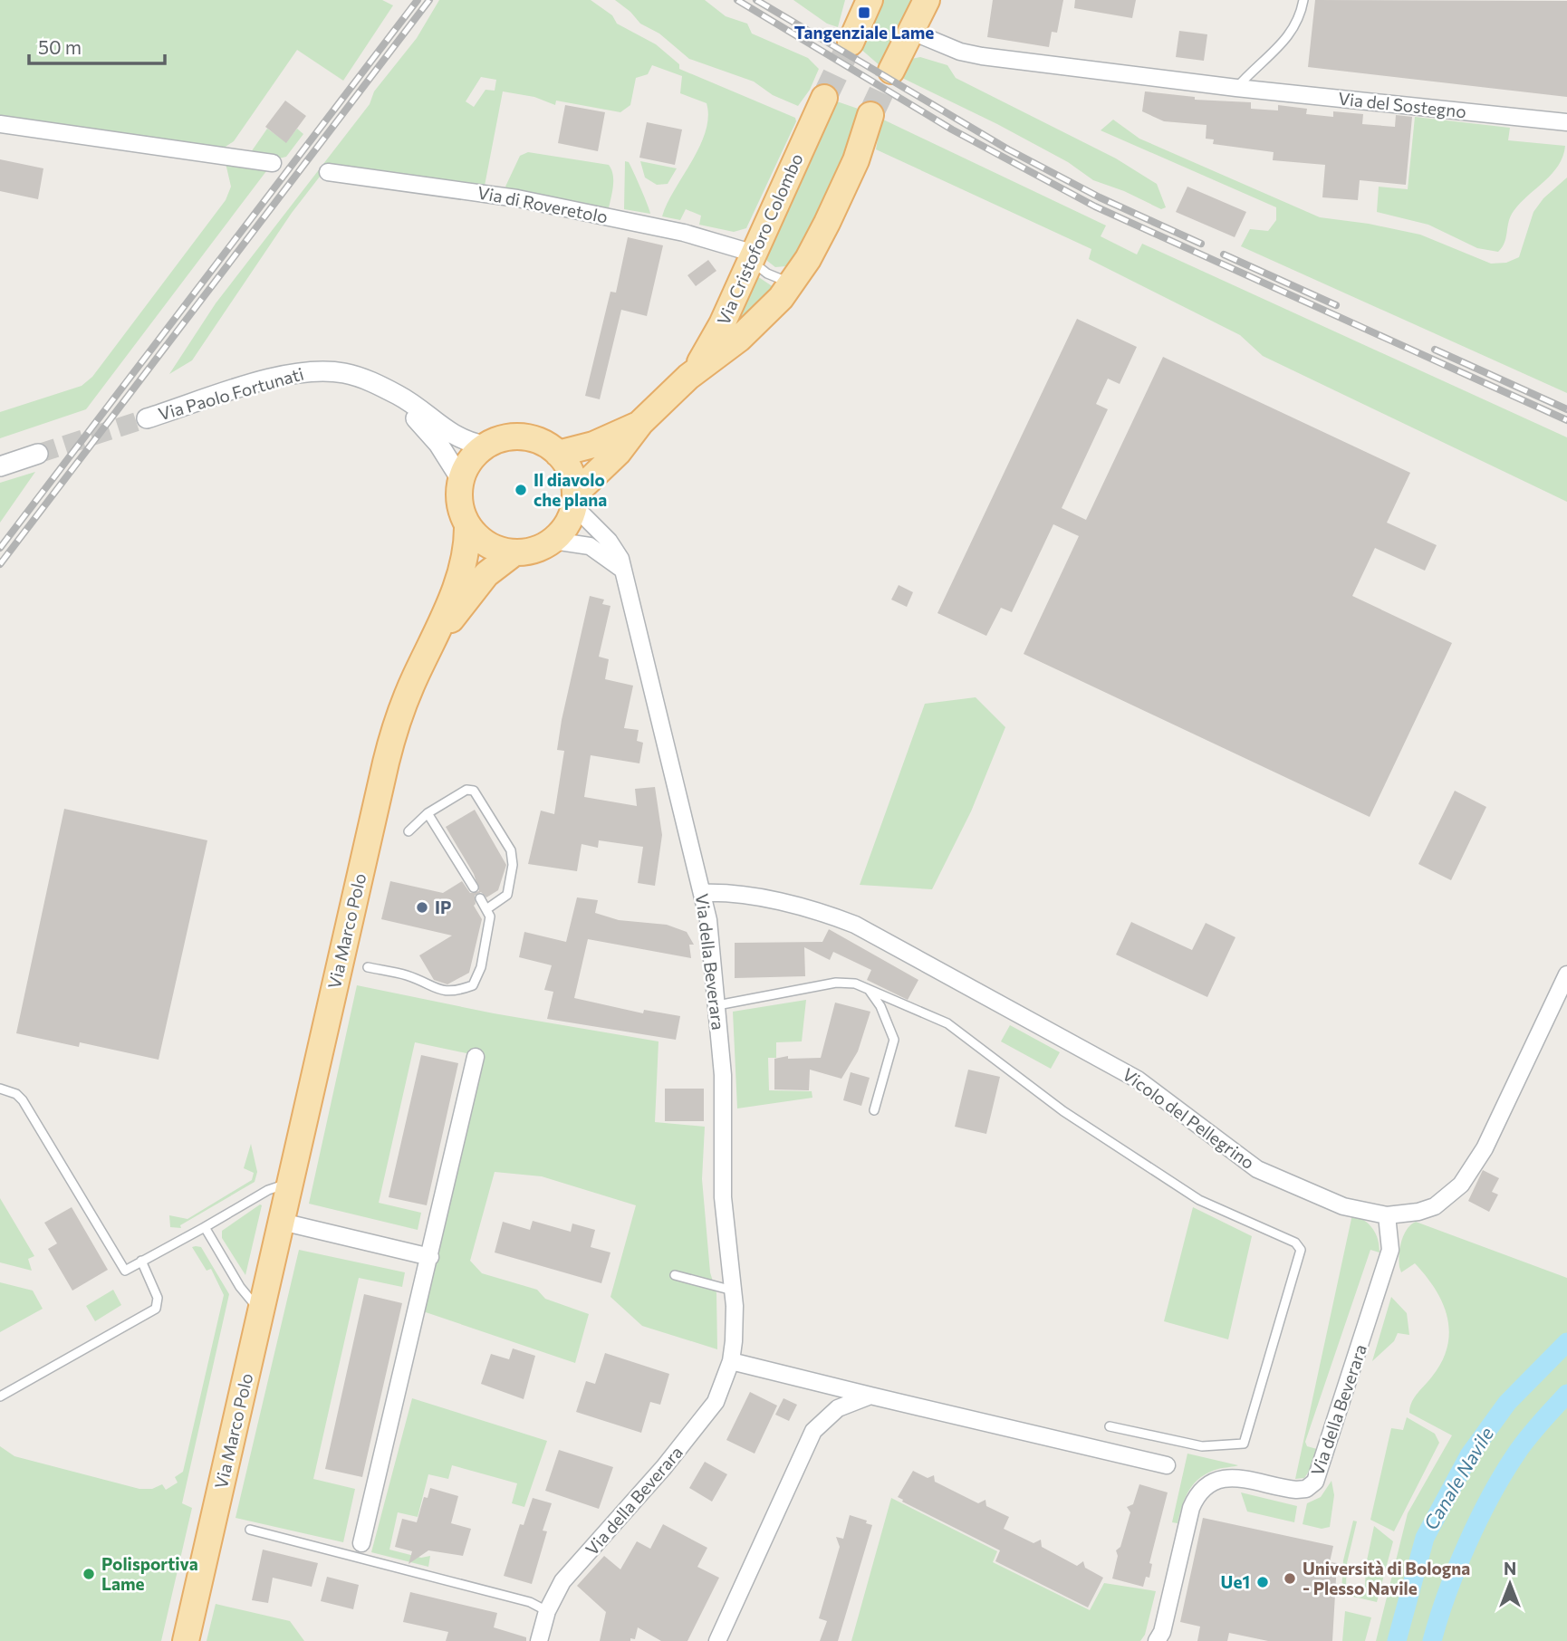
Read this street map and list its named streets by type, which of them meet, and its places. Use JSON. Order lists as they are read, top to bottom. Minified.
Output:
{"streets":{"main road":["Via Cristoforo Colombo","Via Marco Polo"],"street":["Via del Sostegno","Via di Roveretolo","Via Paolo Fortunati","Via della Beverara","Vicolo del Pellegrino"]},"crossings":[["Via di Roveretolo","Via Cristoforo Colombo"],["Via Cristoforo Colombo","Via Paolo Fortunati"],["Via Cristoforo Colombo","Via Marco Polo"],["Via Cristoforo Colombo","Via della Beverara"],["Via Paolo Fortunati","Via Marco Polo"],["Via Paolo Fortunati","Via della Beverara"],["Via Marco Polo","Via della Beverara"],["Via della Beverara","Vicolo del Pellegrino"]],"water":["Canale Navile"],"places":{"transit":["Tangenziale Lame"],"other":["Il diavolo che plana","IP","Polisportiva Lame","Università di Bologna - Plesso Navile","Ue1"]},"scale_bar":"50 m","north":"top"}
